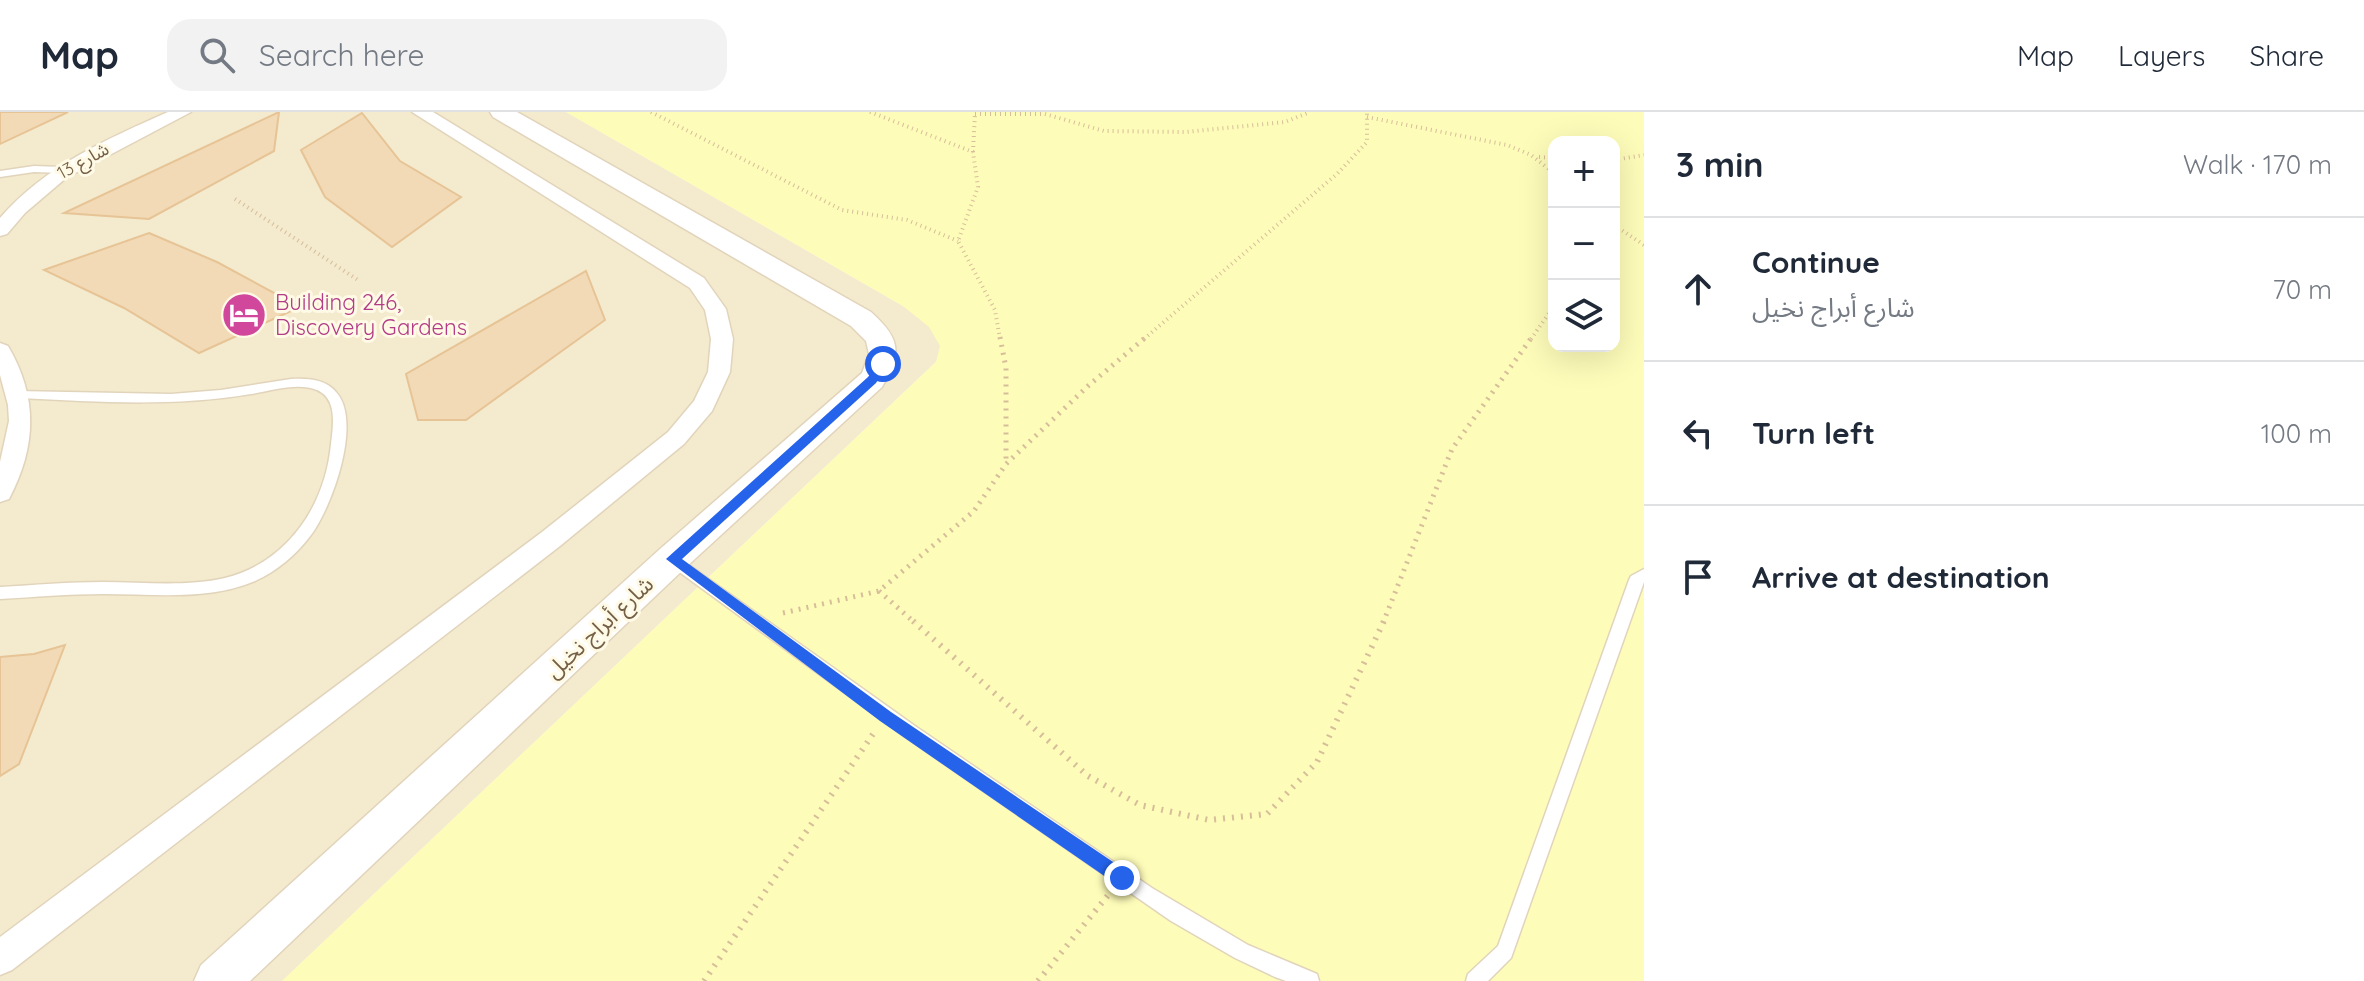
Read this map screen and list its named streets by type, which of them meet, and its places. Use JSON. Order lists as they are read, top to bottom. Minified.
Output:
{"streets":{"street":["شارع 13","شارع أبراج نخيل"]},"places":{"hotel":["Building 246, Discovery Gardens"]},"page":{"header":"Map","search":"Search here","nav":["Map","Layers","Share"],"heading":["3 min","Walk · 170 m"],"map_buttons":["+","−"],"list":[["Continue","شارع أبراج نخيل","70 m"],["Turn left","100 m"],"Arrive at destination"]}}
